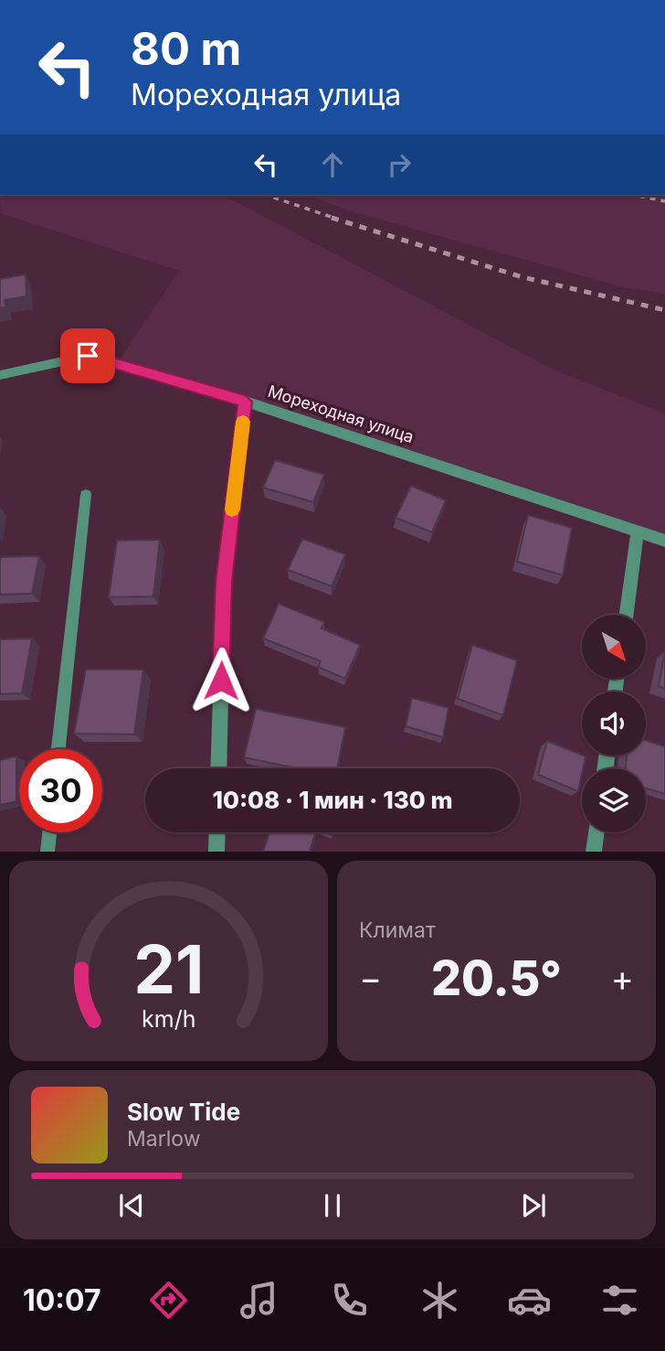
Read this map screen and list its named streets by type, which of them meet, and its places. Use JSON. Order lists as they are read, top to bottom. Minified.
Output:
{"streets":{"street":["Мореходная улица"]},"north":"bottom right","page":{"turn":["80 m","Мореходная улица"],"limit":"30","trip":"10:08 · 1 мин · 130 m","tile":"Климат","heat":["−","20.5°","+"],"song":["Slow Tide","Marlow"],"tabs":"10:07","gauge":["21","km/h"]}}
